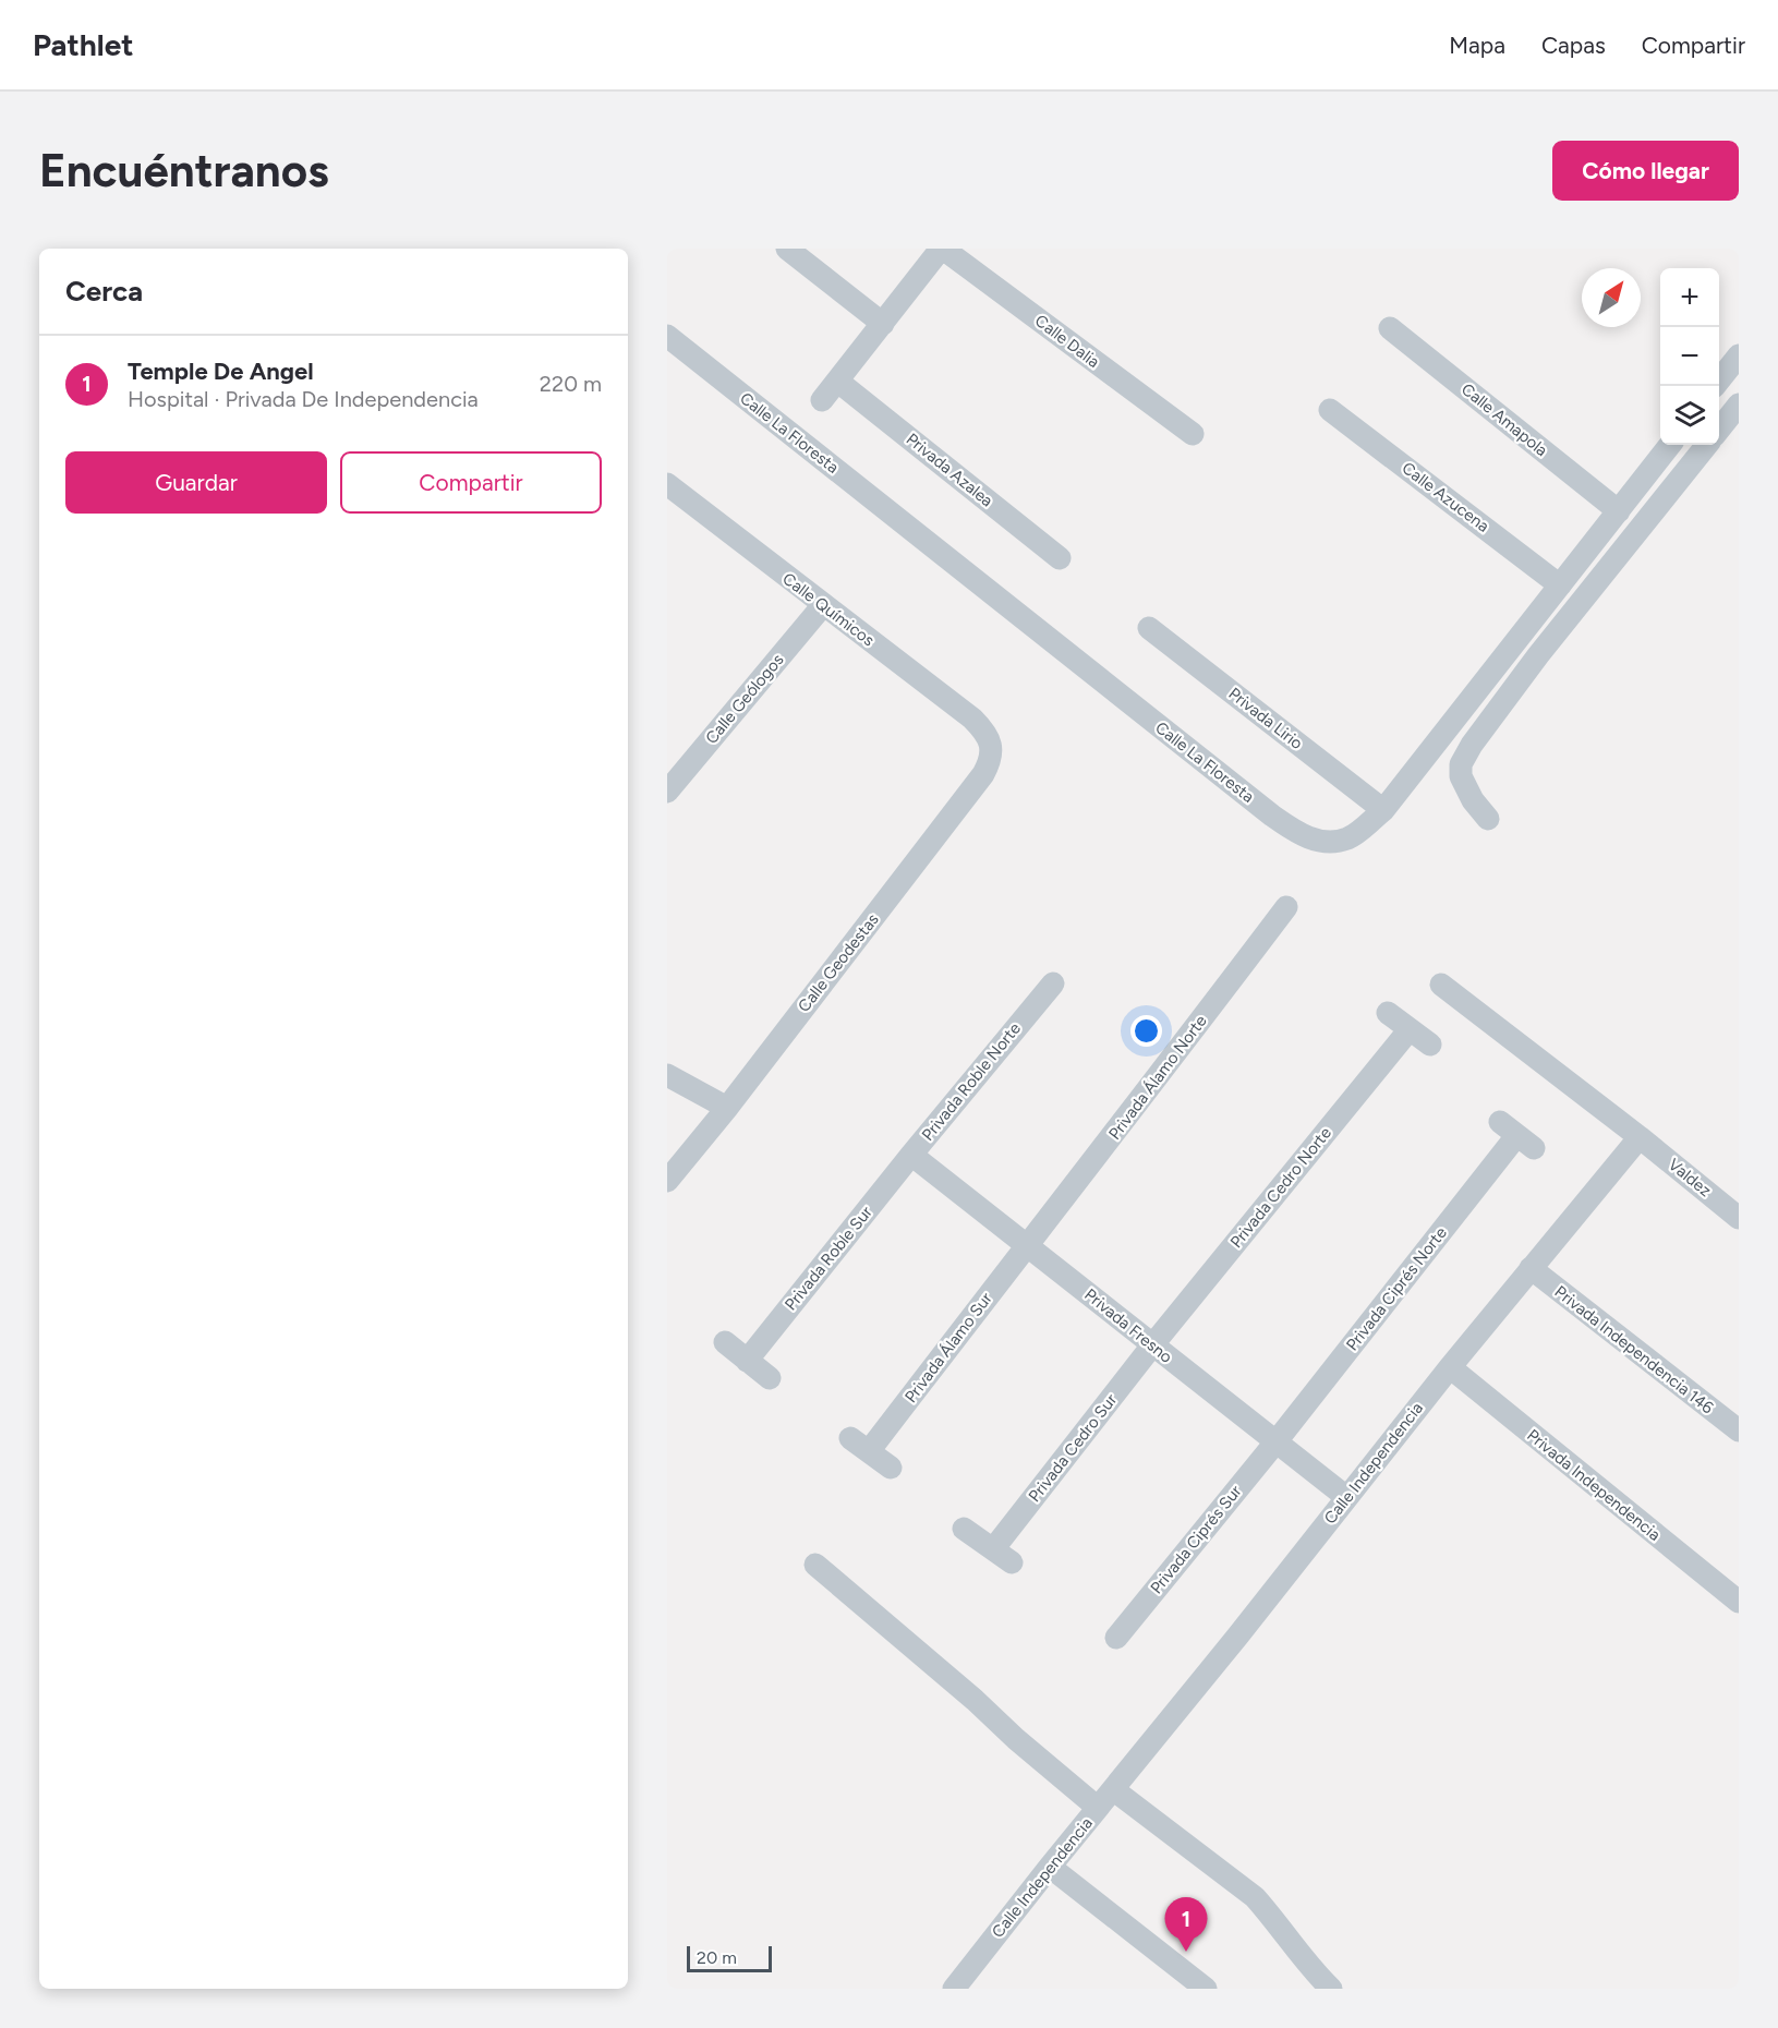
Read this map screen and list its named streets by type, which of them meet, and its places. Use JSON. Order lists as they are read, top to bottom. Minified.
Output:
{"streets":{"street":["Calle Dalia","Calle Amapola","Calle La Floresta","Privada Azalea","Calle Azucena","Calle Químicos","Calle Geólogos","Privada Lirio","Calle Geodestas","Privada Álamo Norte","Privada Roble Norte","Valdez","Privada Cedro Norte","Privada Roble Sur","Privada Ciprés Norte","Privada Fresno","Privada Álamo Sur","Privada Independencia 146","Privada Cedro Sur","Calle Independencia","Privada Independencia","Privada Ciprés Sur"]},"crossings":[["Calle Amapola","Calle La Floresta"],["Calle La Floresta","Calle Azucena"],["Calle La Floresta","Privada Lirio"],["Calle Químicos","Calle Geólogos"],["Calle Químicos","Calle Geodestas"],["Privada Álamo Norte","Privada Fresno"],["Privada Álamo Norte","Privada Álamo Sur"],["Privada Roble Norte","Privada Roble Sur"],["Privada Roble Norte","Privada Fresno"],["Valdez","Calle Independencia"],["Privada Cedro Norte","Privada Fresno"],["Privada Cedro Norte","Privada Cedro Sur"],["Privada Roble Sur","Privada Fresno"],["Privada Ciprés Norte","Privada Fresno"],["Privada Ciprés Norte","Privada Ciprés Sur"],["Privada Fresno","Privada Álamo Sur"],["Privada Fresno","Privada Cedro Sur"],["Privada Fresno","Calle Independencia"],["Privada Fresno","Privada Ciprés Sur"],["Privada Independencia 146","Calle Independencia"],["Calle Independencia","Privada Independencia"]],"scale_bar":"20 m","north":"top right","page":{"header":"Pathlet","nav":["Mapa","Capas","Compartir"],"buttons":["Cómo llegar",["Guardar","Compartir"]],"title":"Encuéntranos","heading":"Cerca","map_buttons":["+","−"],"list":[{"mark":"1","name":"Temple De Angel","note":"Hospital · Privada De Independencia","value":"220 m"}],"pins":"1","scale":"20 m"}}
